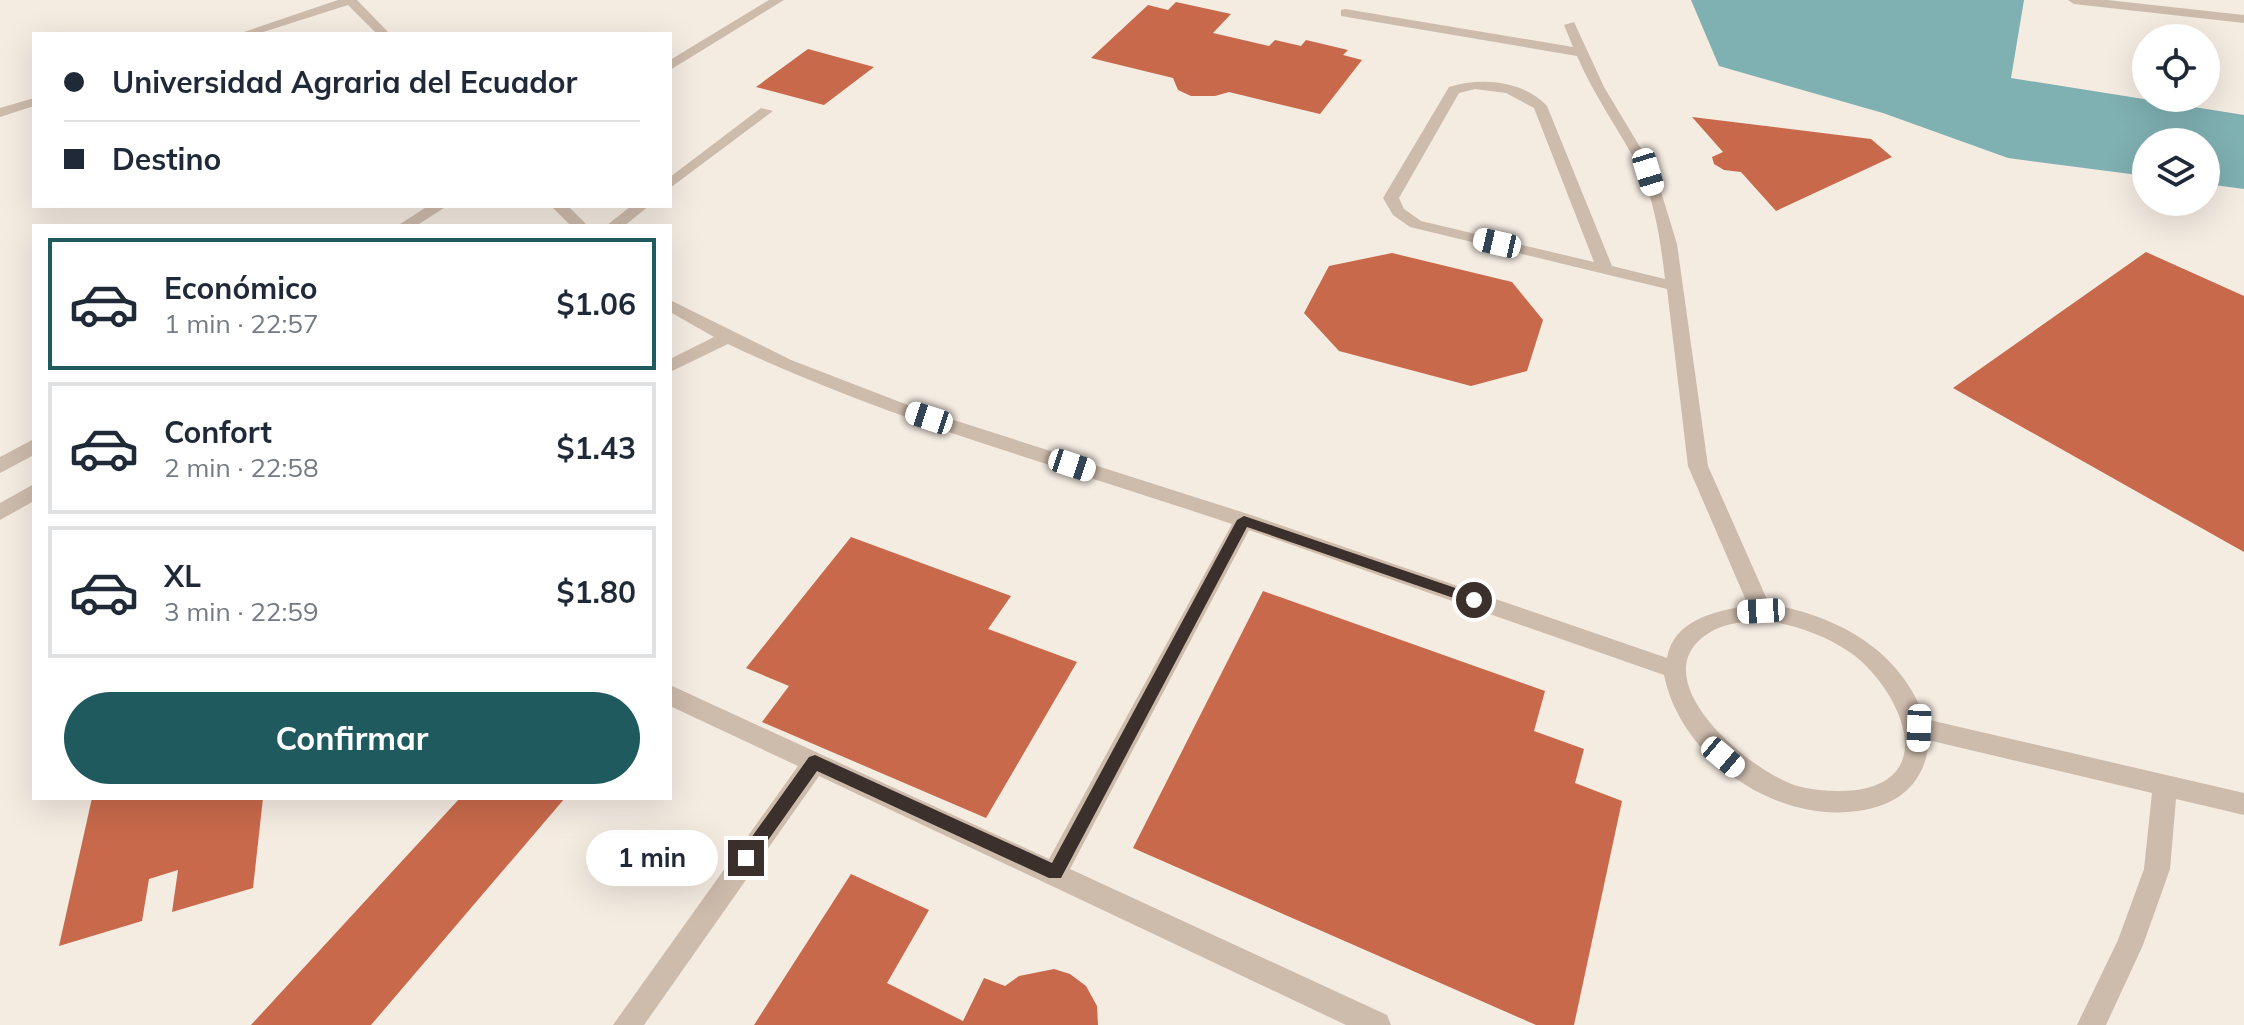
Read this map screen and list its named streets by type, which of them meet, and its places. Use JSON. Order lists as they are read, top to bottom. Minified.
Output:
{"page":{"banner":["Universidad Agraria del Ecuador","Destino"],"list":[{"name":"Económico","note":"1 min · 22:57","value":"$1.06"},{"name":"Confort","note":"2 min · 22:58","value":"$1.43"},{"name":"XL","note":"3 min · 22:59","value":"$1.80"}],"buttons":"Confirmar","bubble":"1 min"}}
